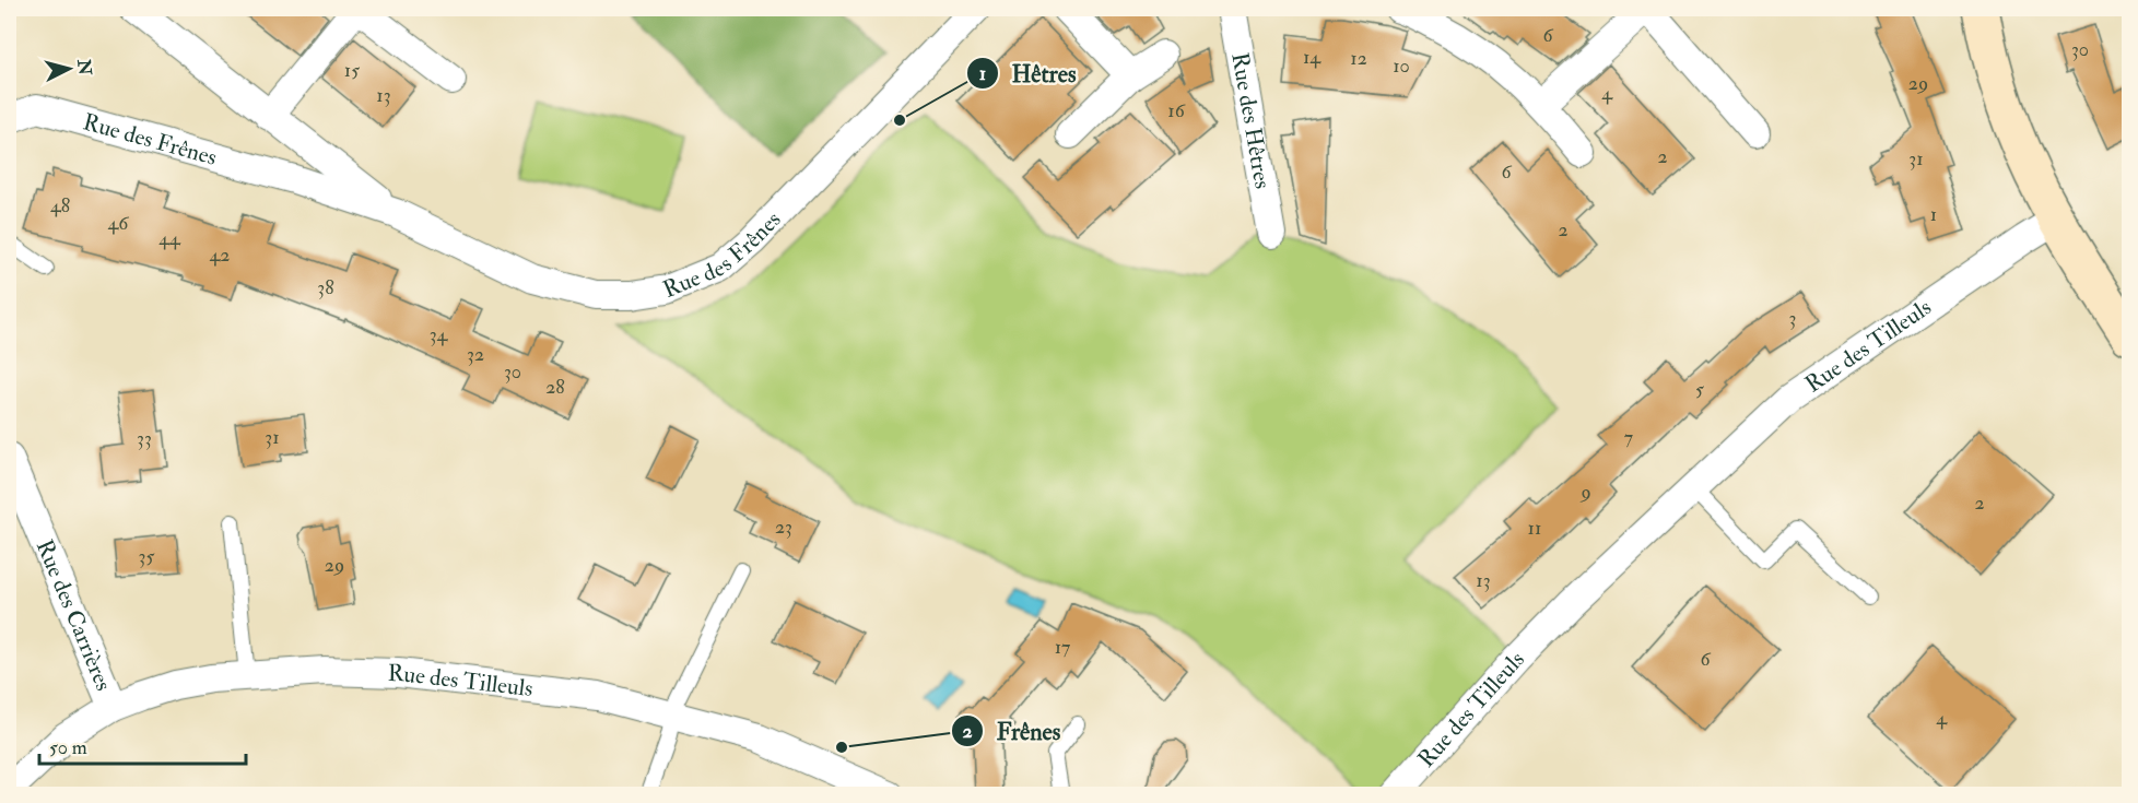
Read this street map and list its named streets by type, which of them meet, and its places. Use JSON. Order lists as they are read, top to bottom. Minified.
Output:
{"streets":{"street":["Rue des Hêtres","Rue des Frênes","Rue des Tilleuls","Rue des Carrières"]},"crossings":[["Rue des Tilleuls","Rue des Carrières"]],"places":["Hêtres","Frênes"],"house_numbers":["6","30","14","12","10","15","29","4","13","16","2","31","6","48","1","46","2","44","42","38","3","34","32","30","28","5","31","7","33","9","2","23","11","35","29","13","17","6","4"],"scale_bar":"50 m","north":"right"}
